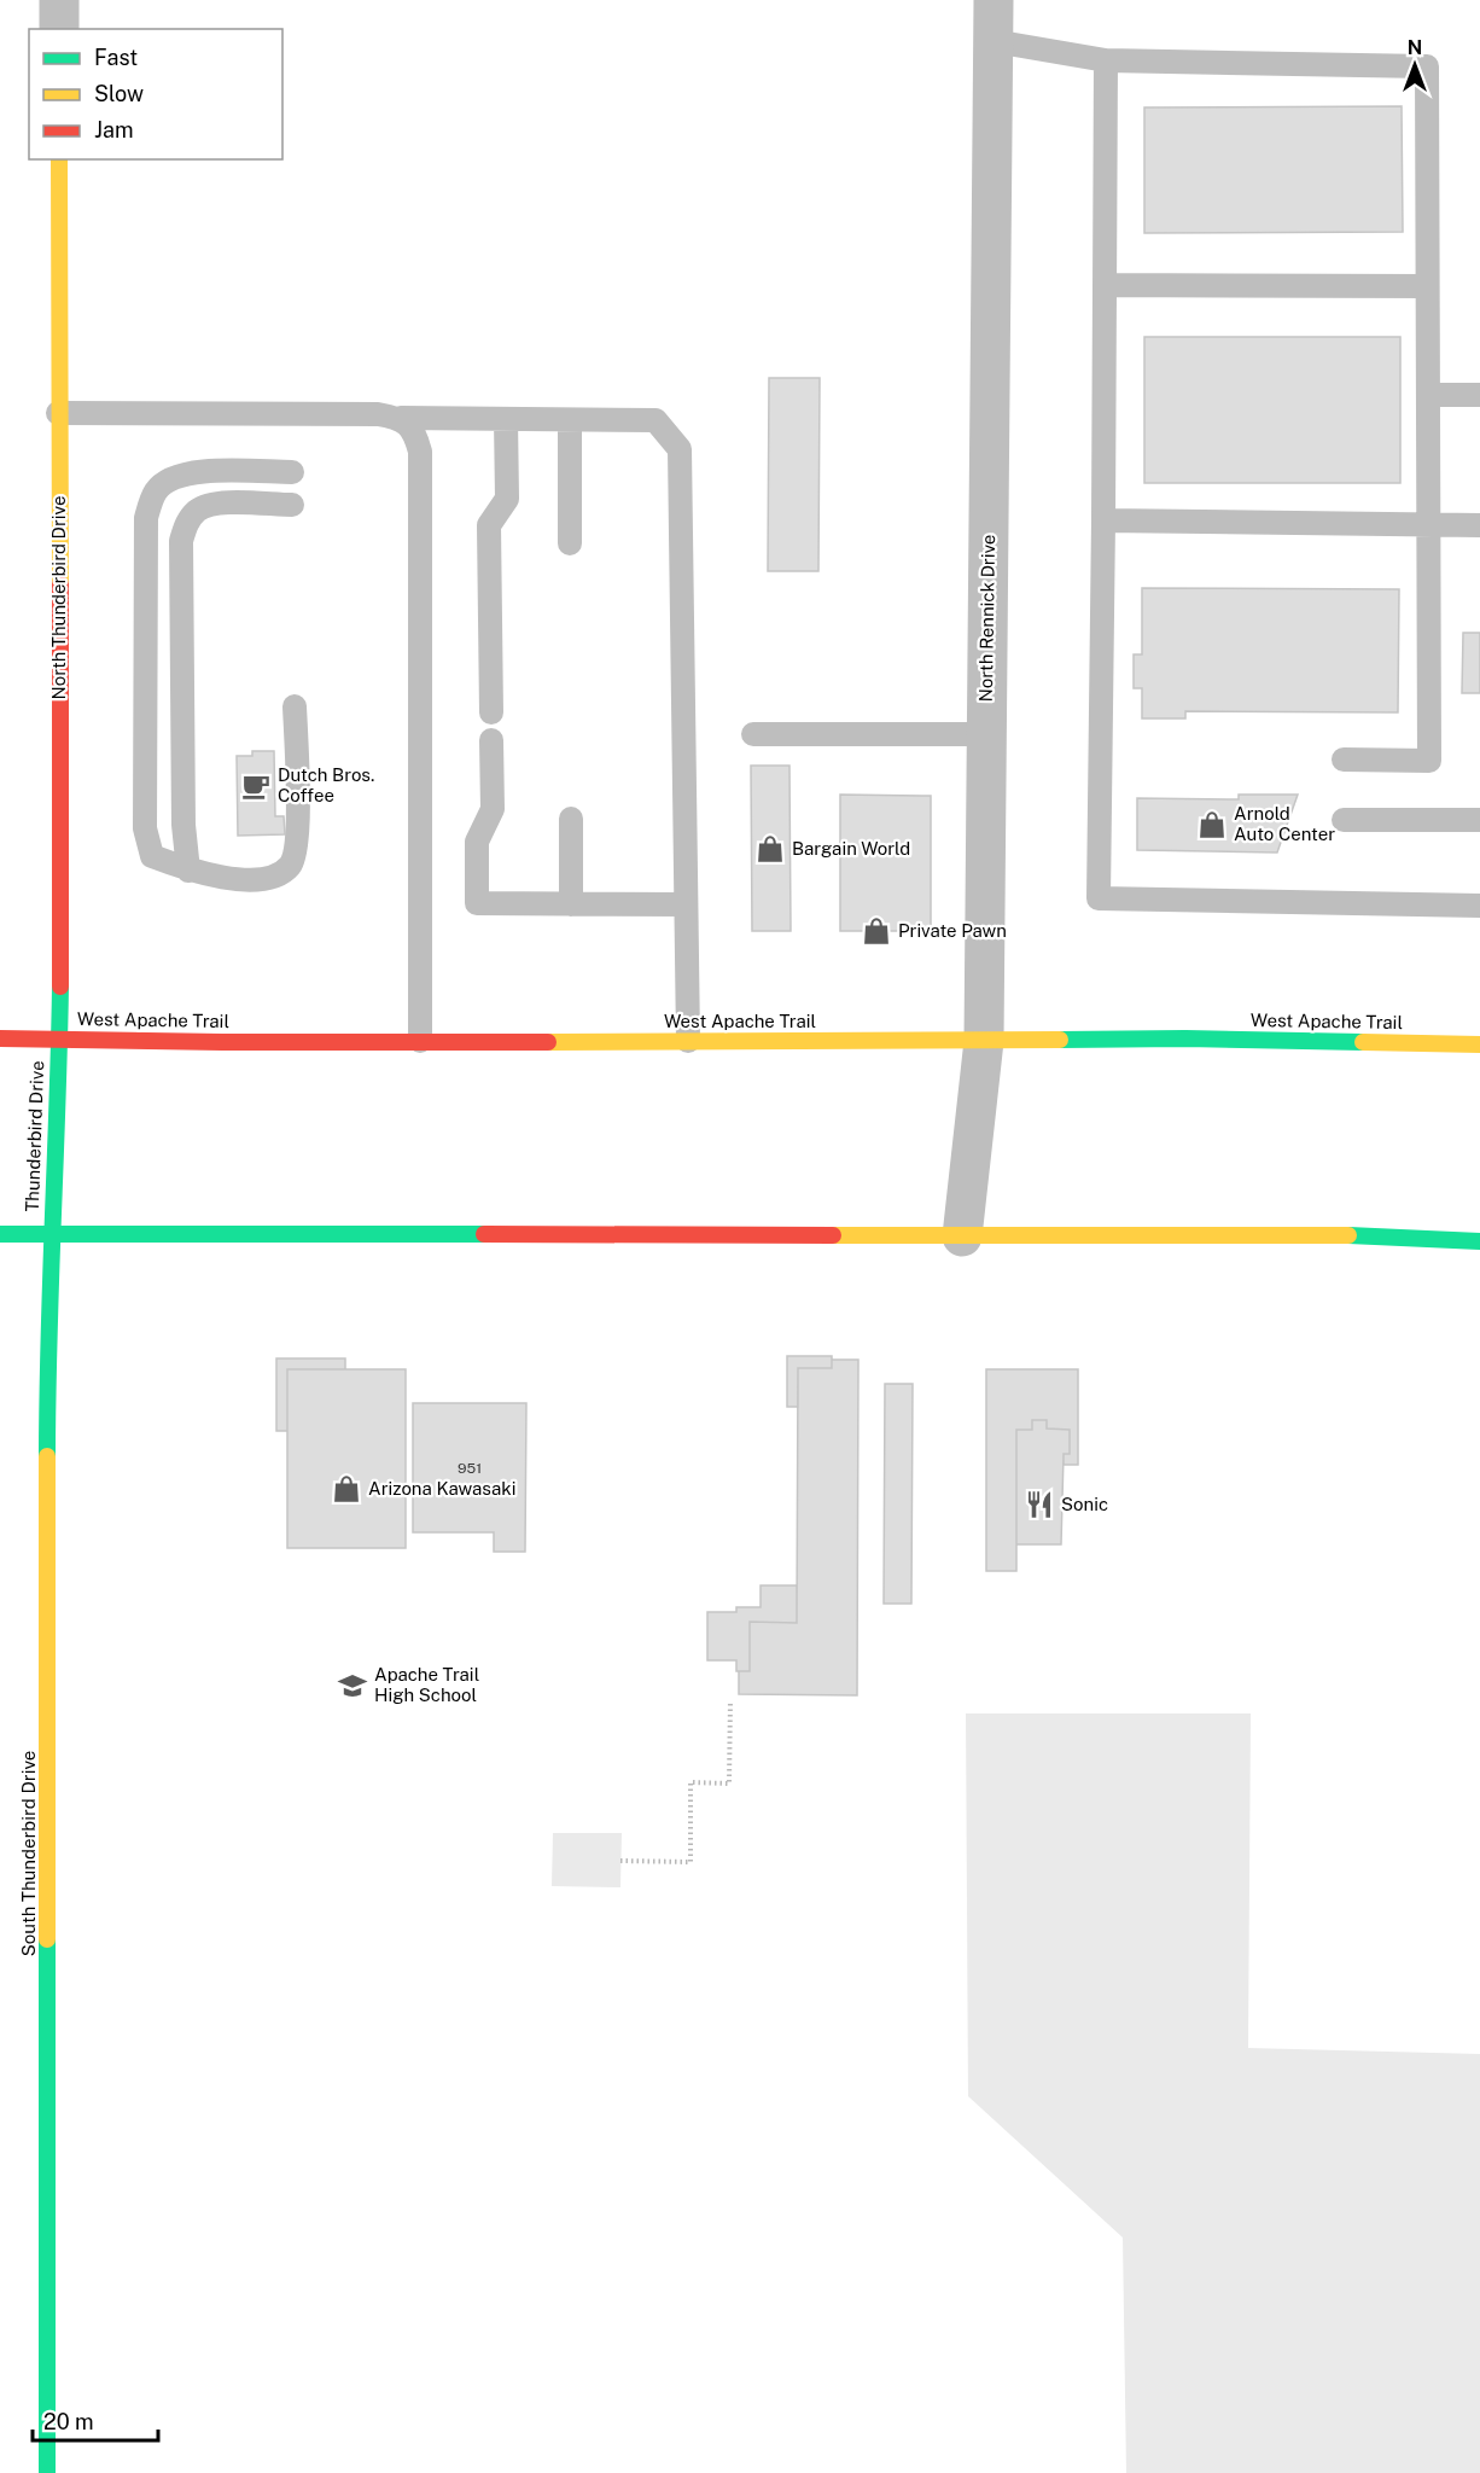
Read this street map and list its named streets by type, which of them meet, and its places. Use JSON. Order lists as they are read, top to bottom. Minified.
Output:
{"streets":{"main road":["North Thunderbird Drive","West Apache Trail","Thunderbird Drive","South Thunderbird Drive"],"street":["North Rennick Drive"]},"crossings":[["North Thunderbird Drive","West Apache Trail"],["North Thunderbird Drive","Thunderbird Drive"],["North Rennick Drive","West Apache Trail"],["West Apache Trail","Thunderbird Drive"],["Thunderbird Drive","South Thunderbird Drive"]],"places":{"cafe":["Dutch Bros. Coffee"],"shop":["Arnold Auto Center","Bargain World","Private Pawn","Arizona Kawasaki"],"restaurant":["Sonic"],"school or university":["Apache Trail High School"]},"house_numbers":["951"],"legend":["Fast","Slow","Jam"],"scale_bar":"20 m","north":"top"}
